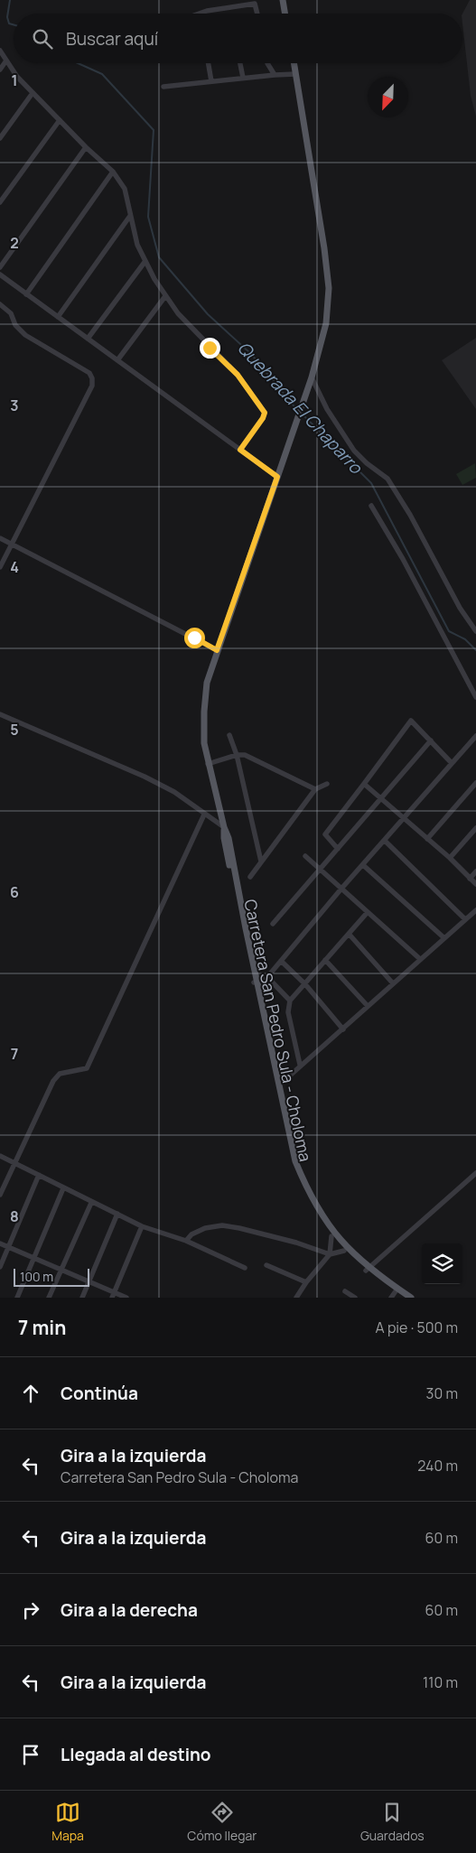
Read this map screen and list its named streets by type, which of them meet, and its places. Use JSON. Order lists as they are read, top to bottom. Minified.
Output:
{"streets":{"main road":["Carretera San Pedro Sula - Choloma"]},"water":["Quebrada El Chaparro"],"scale_bar":"100 m","north":"bottom left","page":{"search":"Buscar aquí","scale":"100 m","heading":["7 min","A pie · 500 m"],"list":[["Continúa","30 m"],["Gira a la izquierda","Carretera San Pedro Sula - Choloma","240 m"],["Gira a la izquierda","60 m"],["Gira a la derecha","60 m"],["Gira a la izquierda","110 m"],"Llegada al destino"],"nav":["Mapa","Cómo llegar","Guardados"]},"grid":{"rows":["1","2","3","4","5","6","7","8"]}}
